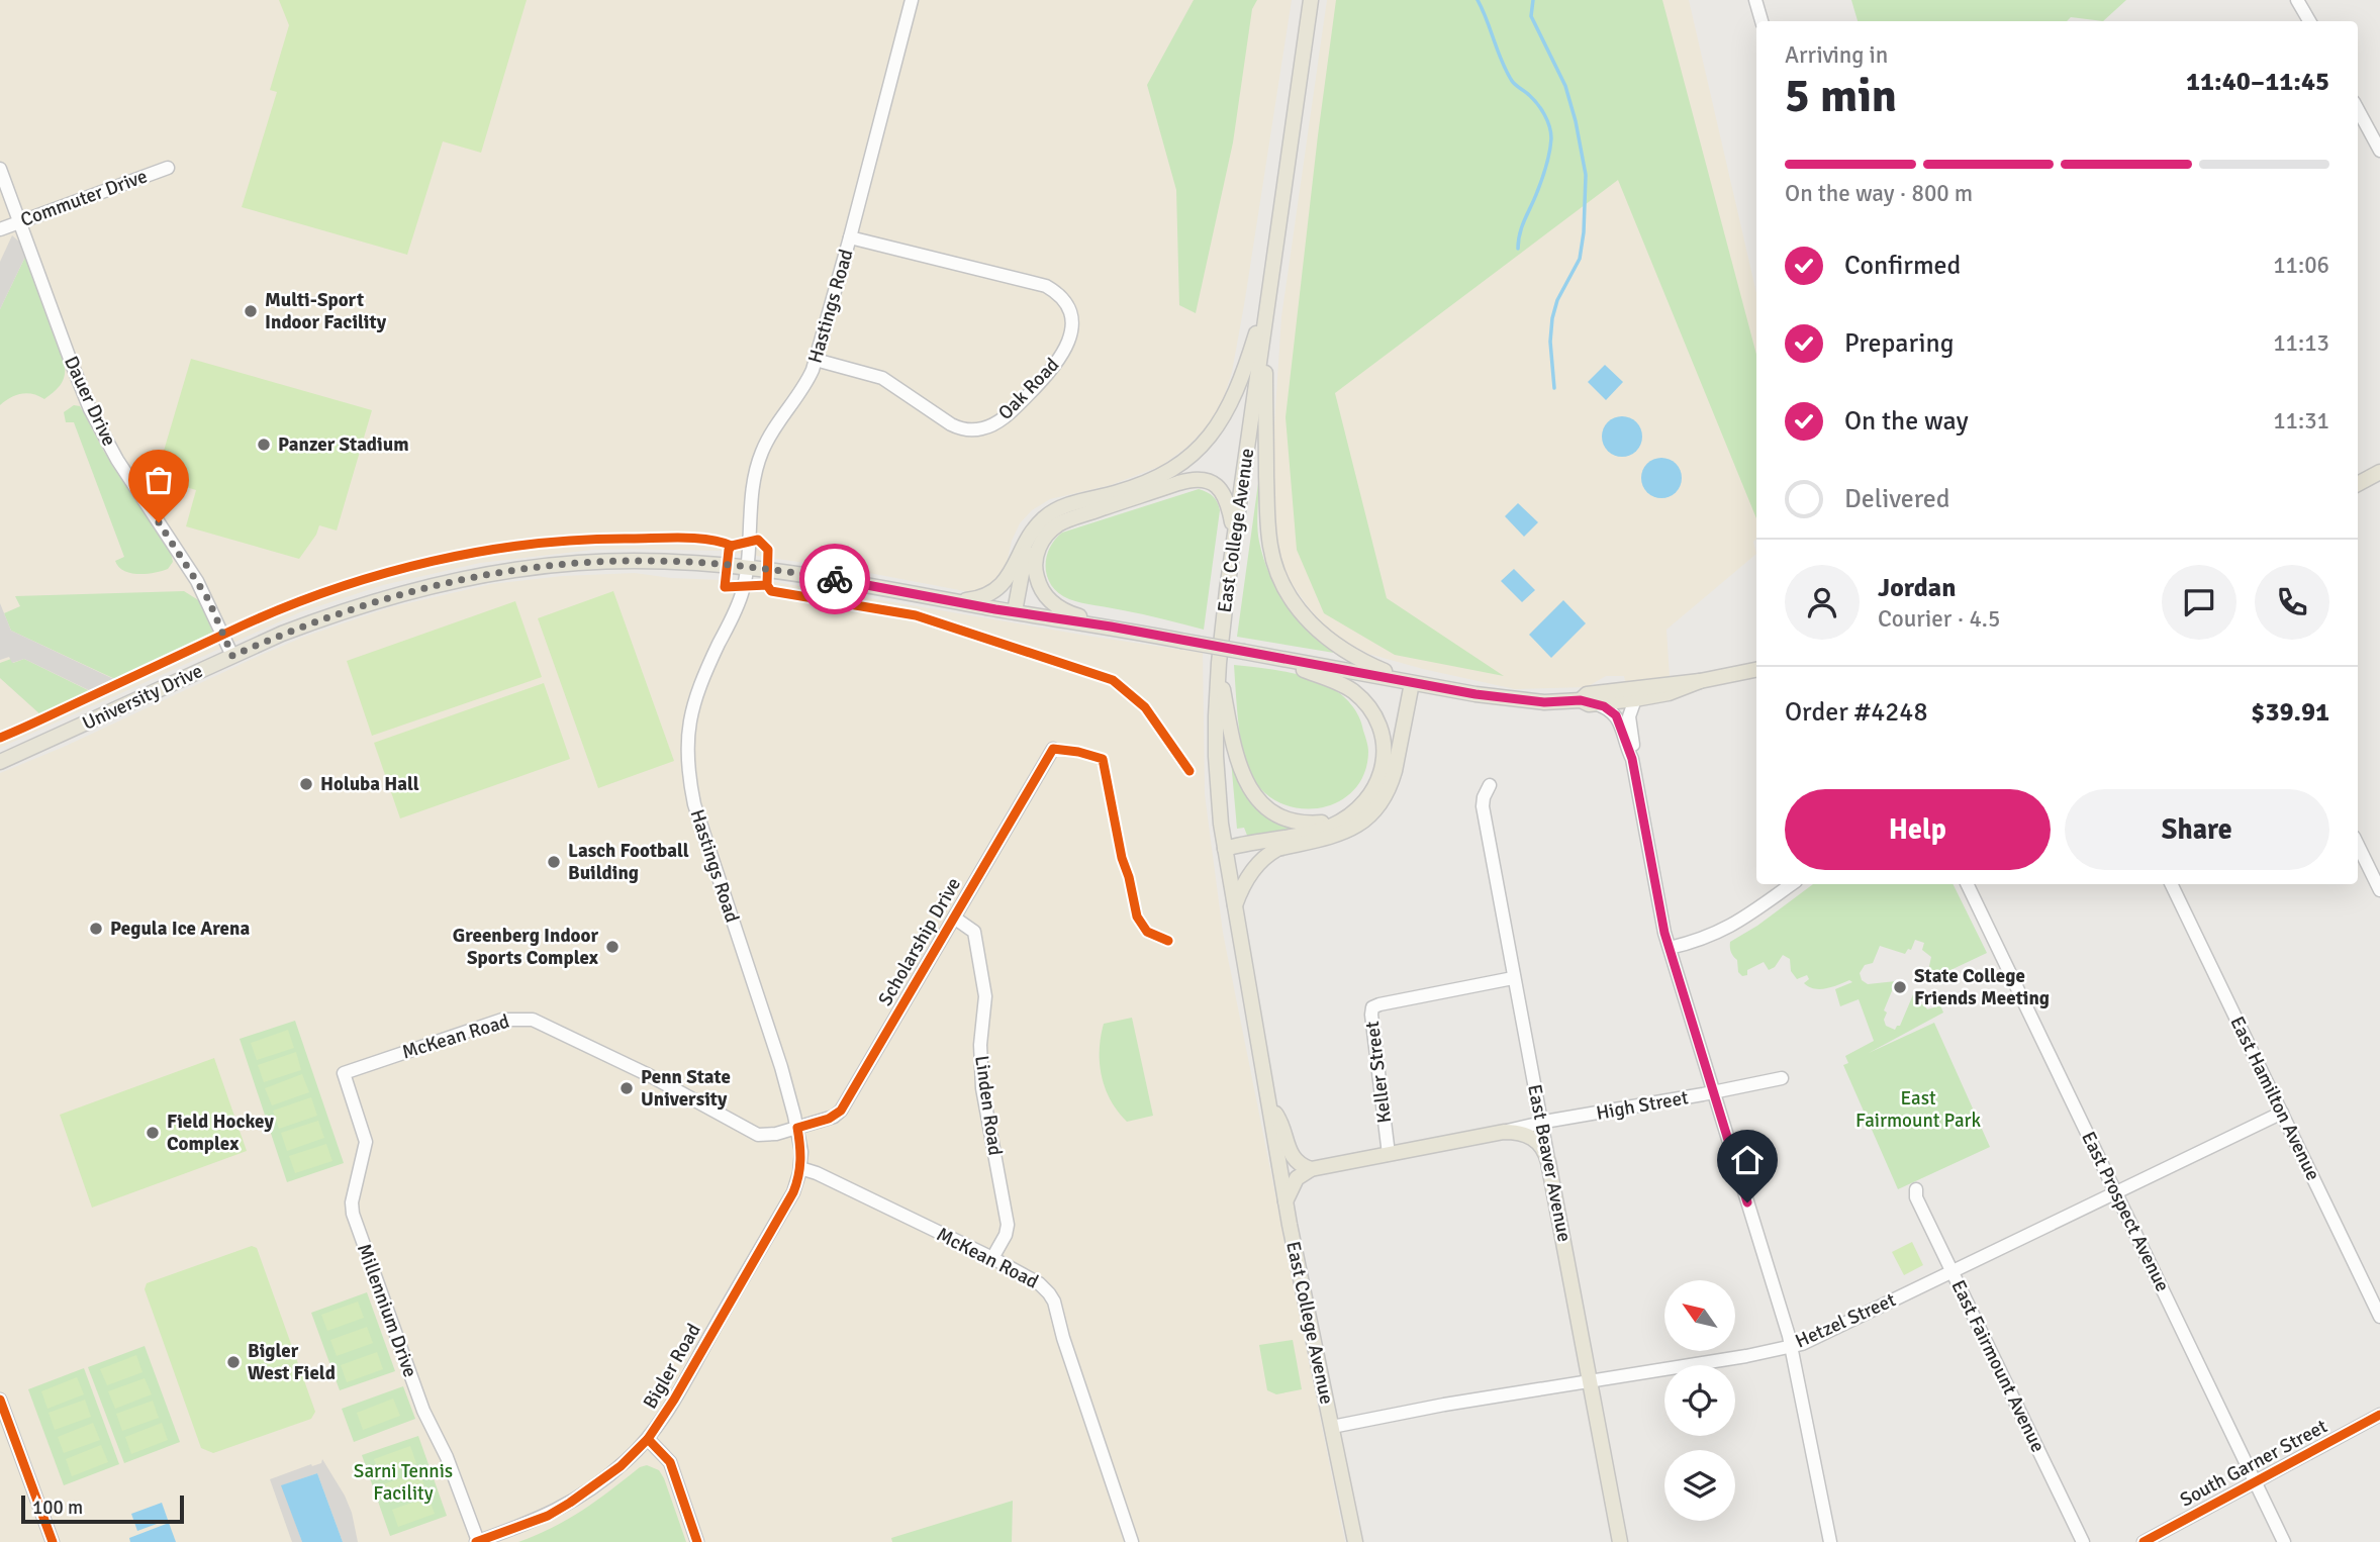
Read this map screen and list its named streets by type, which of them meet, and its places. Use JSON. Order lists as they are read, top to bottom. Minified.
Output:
{"streets":{"main road":["East College Avenue","University Drive","High Street","East Beaver Avenue"],"street":["Commuter Drive","Hastings Road","Oak Road","Dauer Drive","Scholarship Drive","McKean Road","Keller Street","East Hamilton Avenue","Linden Road","East Prospect Avenue","Millennium Drive","Hetzel Street","Bigler Road","East Fairmount Avenue","South Garner Street"]},"crossings":[["Commuter Drive","Dauer Drive"],["Hastings Road","Oak Road"],["Hastings Road","University Drive"],["Hastings Road","Scholarship Drive"],["Hastings Road","McKean Road"],["Hastings Road","Bigler Road"],["Dauer Drive","University Drive"],["East College Avenue","High Street"],["East College Avenue","Hetzel Street"],["Scholarship Drive","McKean Road"],["Scholarship Drive","Linden Road"],["Scholarship Drive","Bigler Road"],["McKean Road","Linden Road"],["McKean Road","Millennium Drive"],["McKean Road","Bigler Road"],["Keller Street","High Street"],["Keller Street","East Beaver Avenue"],["East Hamilton Avenue","Hetzel Street"],["High Street","East Beaver Avenue"],["East Beaver Avenue","Hetzel Street"],["East Prospect Avenue","Hetzel Street"],["East Prospect Avenue","South Garner Street"],["Millennium Drive","Bigler Road"],["Hetzel Street","East Fairmount Avenue"]],"parks":["East Fairmount Park","Sarni Tennis Facility"],"places":["Multi-Sport Indoor Facility","Panzer Stadium","Holuba Hall","Lasch Football Building","Pegula Ice Arena","Greenberg Indoor Sports Complex","State College Friends Meeting","Penn State University","Field Hockey Complex","Bigler West Field"],"scale_bar":"100 m","north":"top left","page":{"heading":["5 min","Arriving in","11:40–11:45"],"panel":["Jordan","Courier · 4.5","Order #4248","$39.91"],"bar":"On the way · 800 m","list":[["Confirmed","11:06"],["Preparing","11:13"],["On the way","11:31"],"Delivered"],"buttons":["Help","Share"],"scale":"100 m"}}
